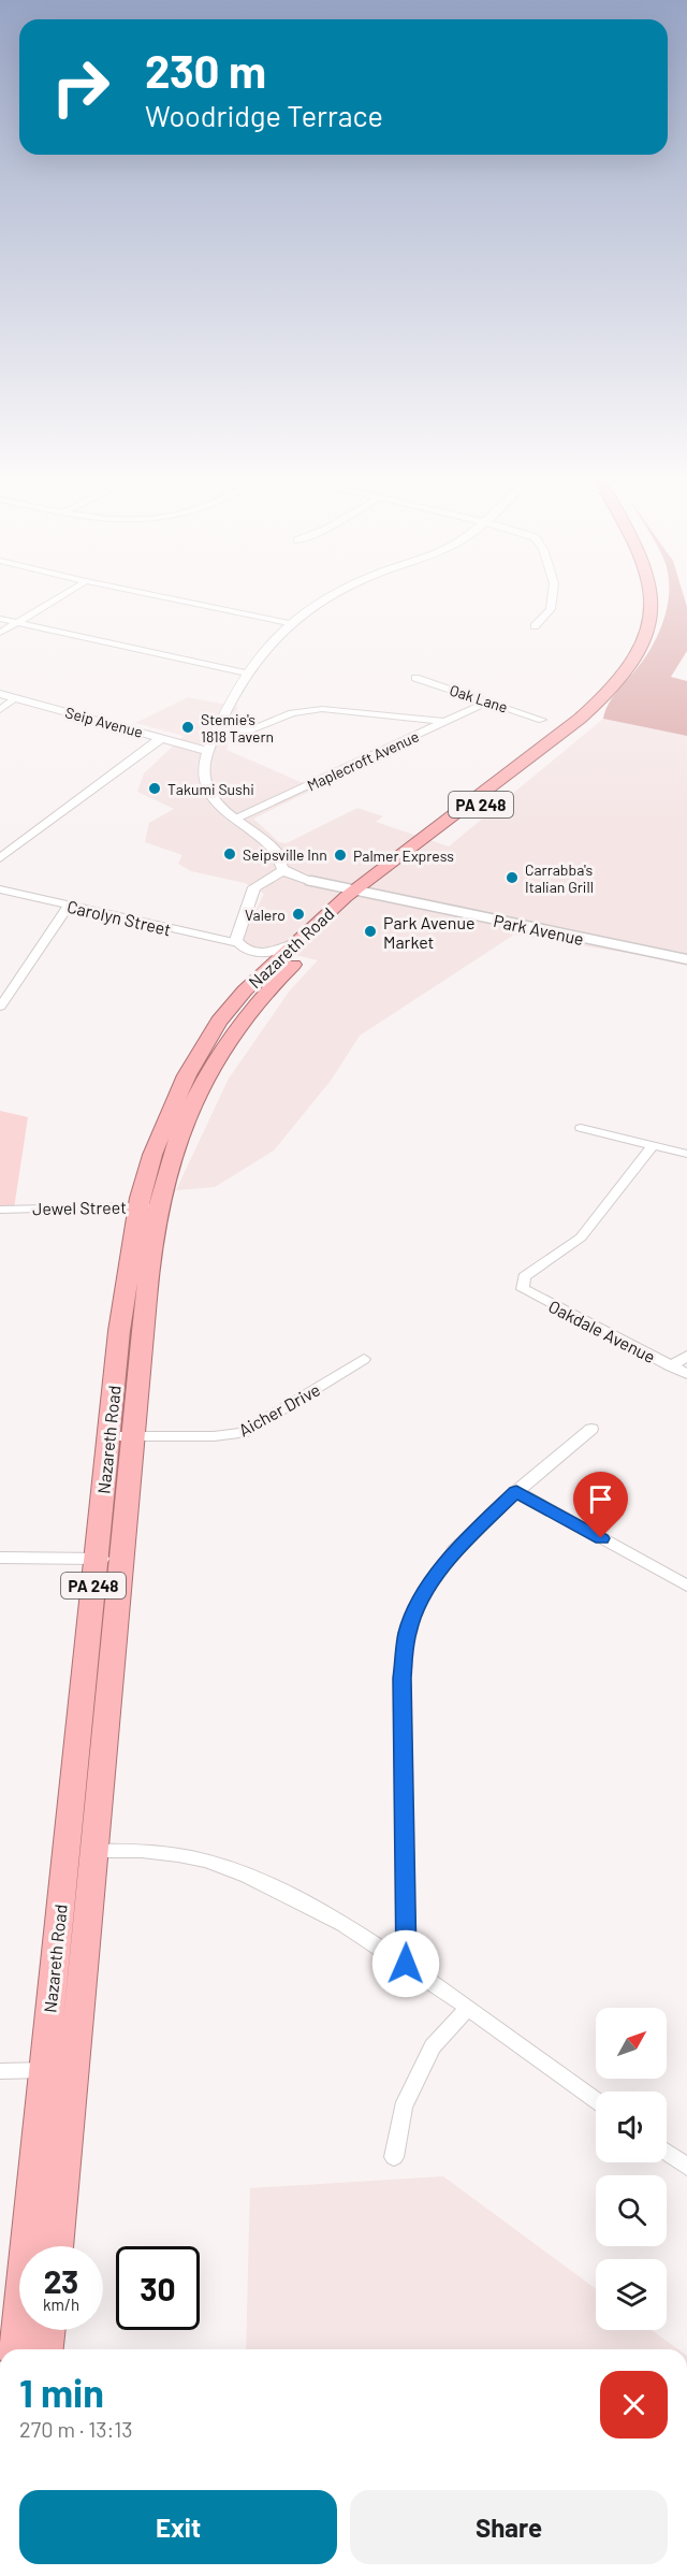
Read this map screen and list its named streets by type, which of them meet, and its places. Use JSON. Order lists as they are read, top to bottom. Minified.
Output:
{"streets":{"highway":["PA 248","Nazareth Road"],"main road":["Park Avenue"],"street":["Oak Lane","Seip Avenue","Maplecroft Avenue","Carolyn Street","Jewel Street","Oakdale Avenue","Aicher Drive"]},"crossings":[["Oak Lane","Maplecroft Avenue"],["Park Avenue","Nazareth Road"],["Nazareth Road","Jewel Street"],["Nazareth Road","Aicher Drive"]],"places":["Stemie's 1818 Tavern","Takumi Sushi","Seipsville Inn","Palmer Express","Carrabba's Italian Grill","Valero","Park Avenue Market"],"north":"top right","page":{"turn":["230 m","Woodridge Terrace"],"speed":"23 km/h","limit":"30","heading":["1 min","270 m · 13:13"],"buttons":["Exit","Share"]}}
